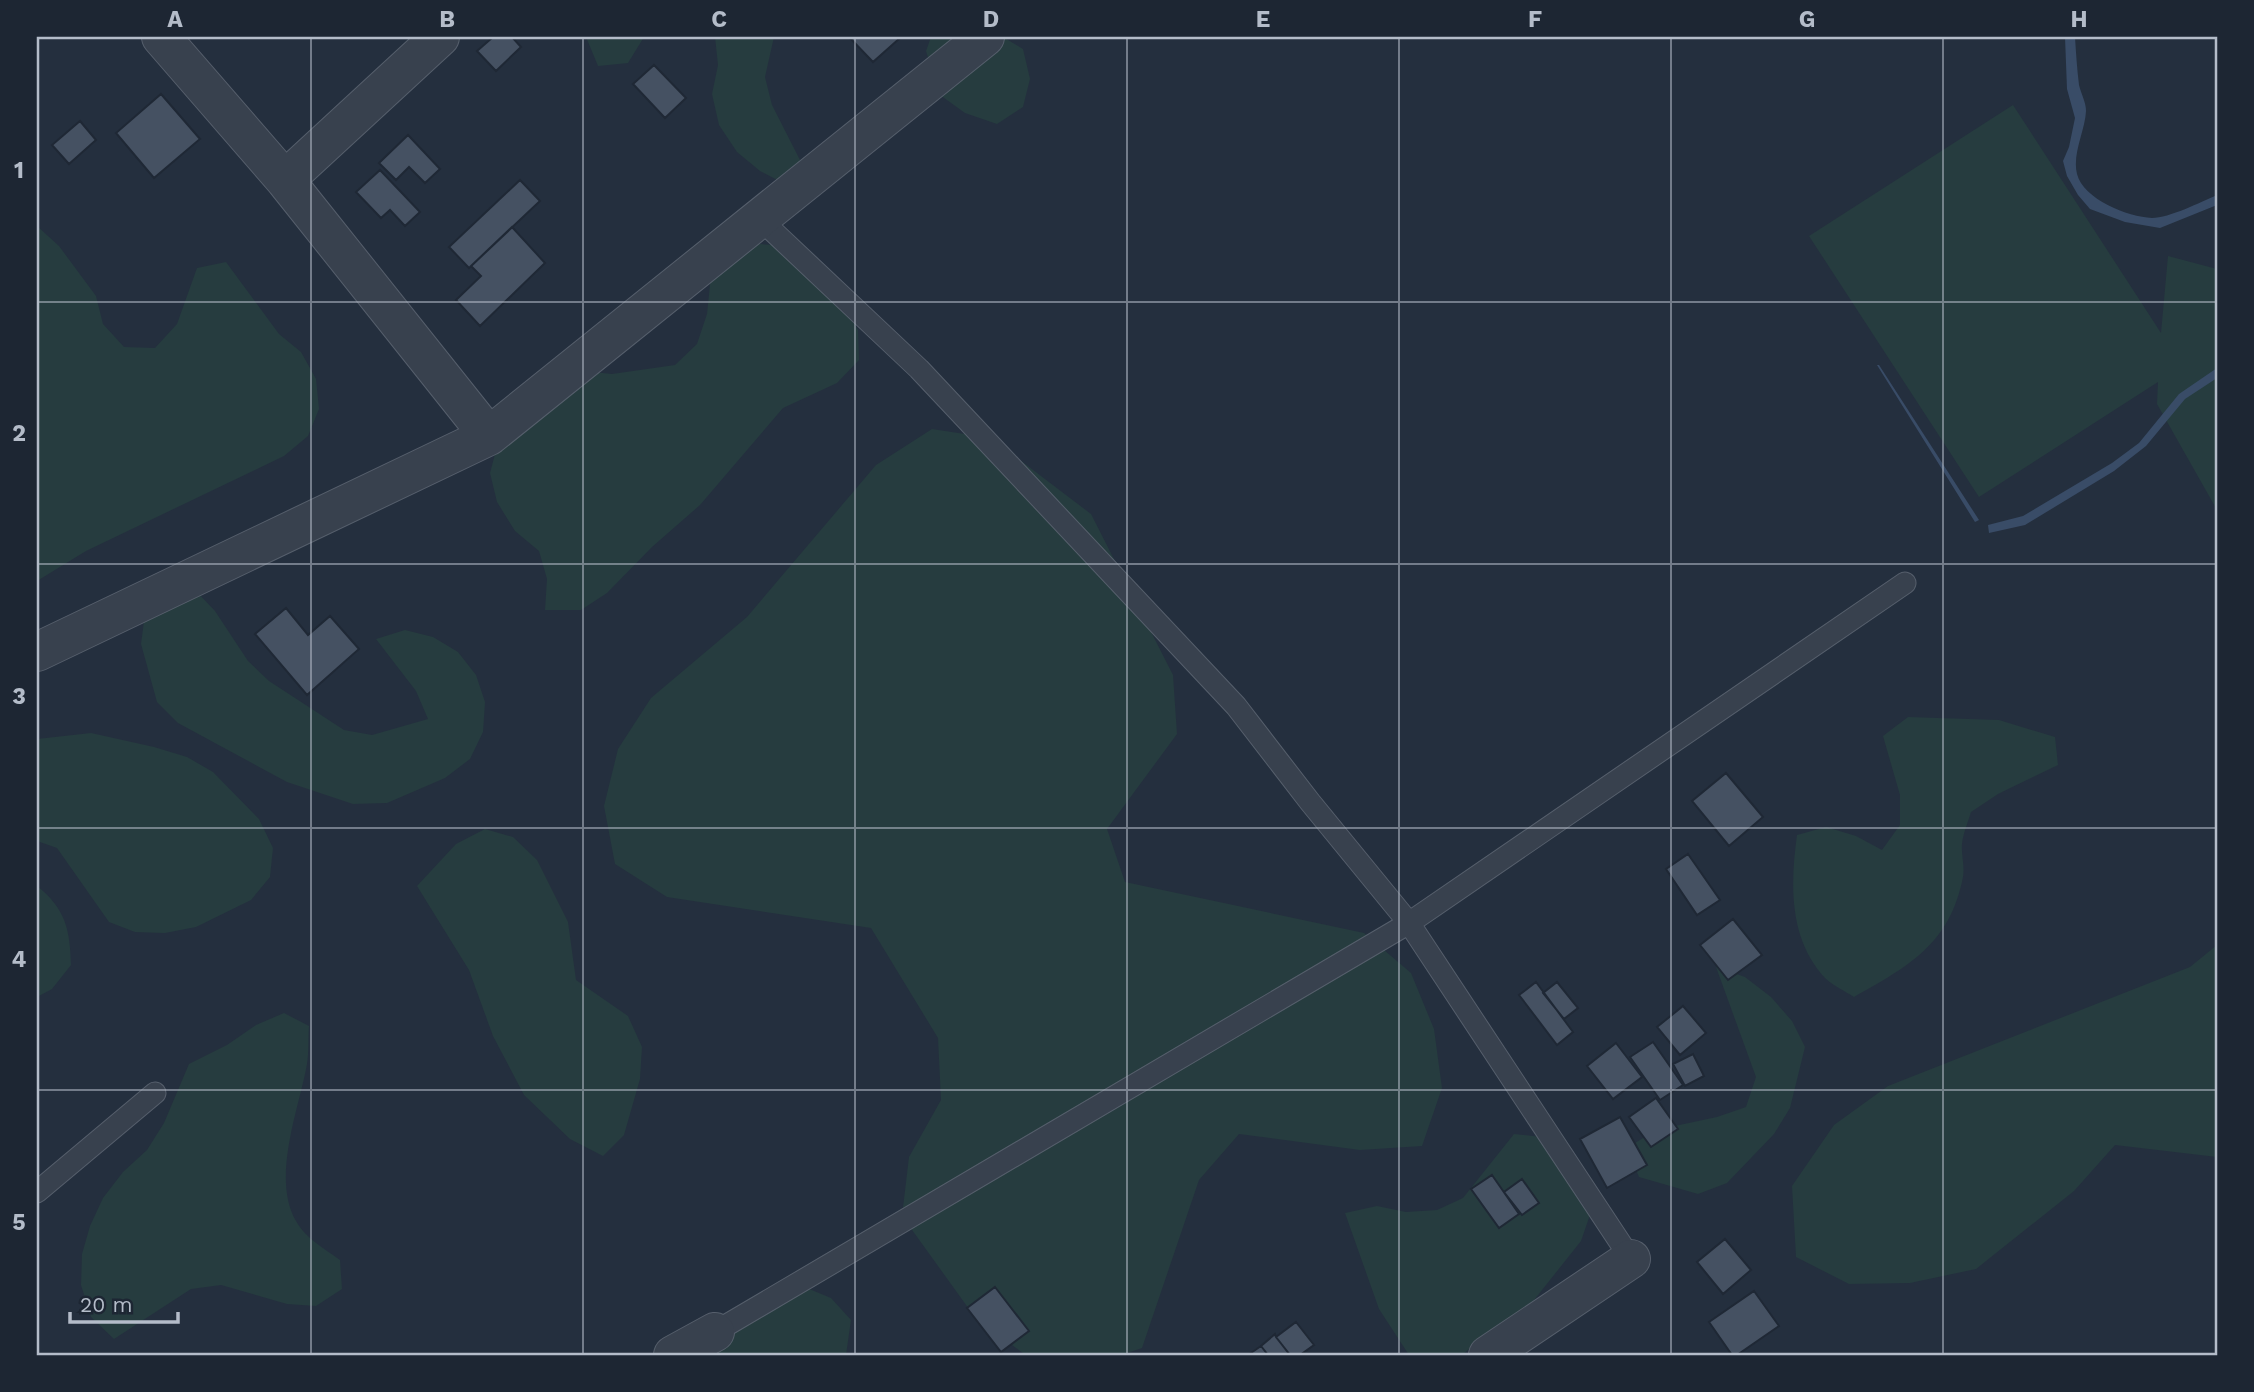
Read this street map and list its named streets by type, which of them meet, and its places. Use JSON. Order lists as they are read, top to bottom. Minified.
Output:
{"scale_bar":"20 m","grid":{"columns":["A","B","C","D","E","F","G","H"],"rows":["1","2","3","4","5"]}}
